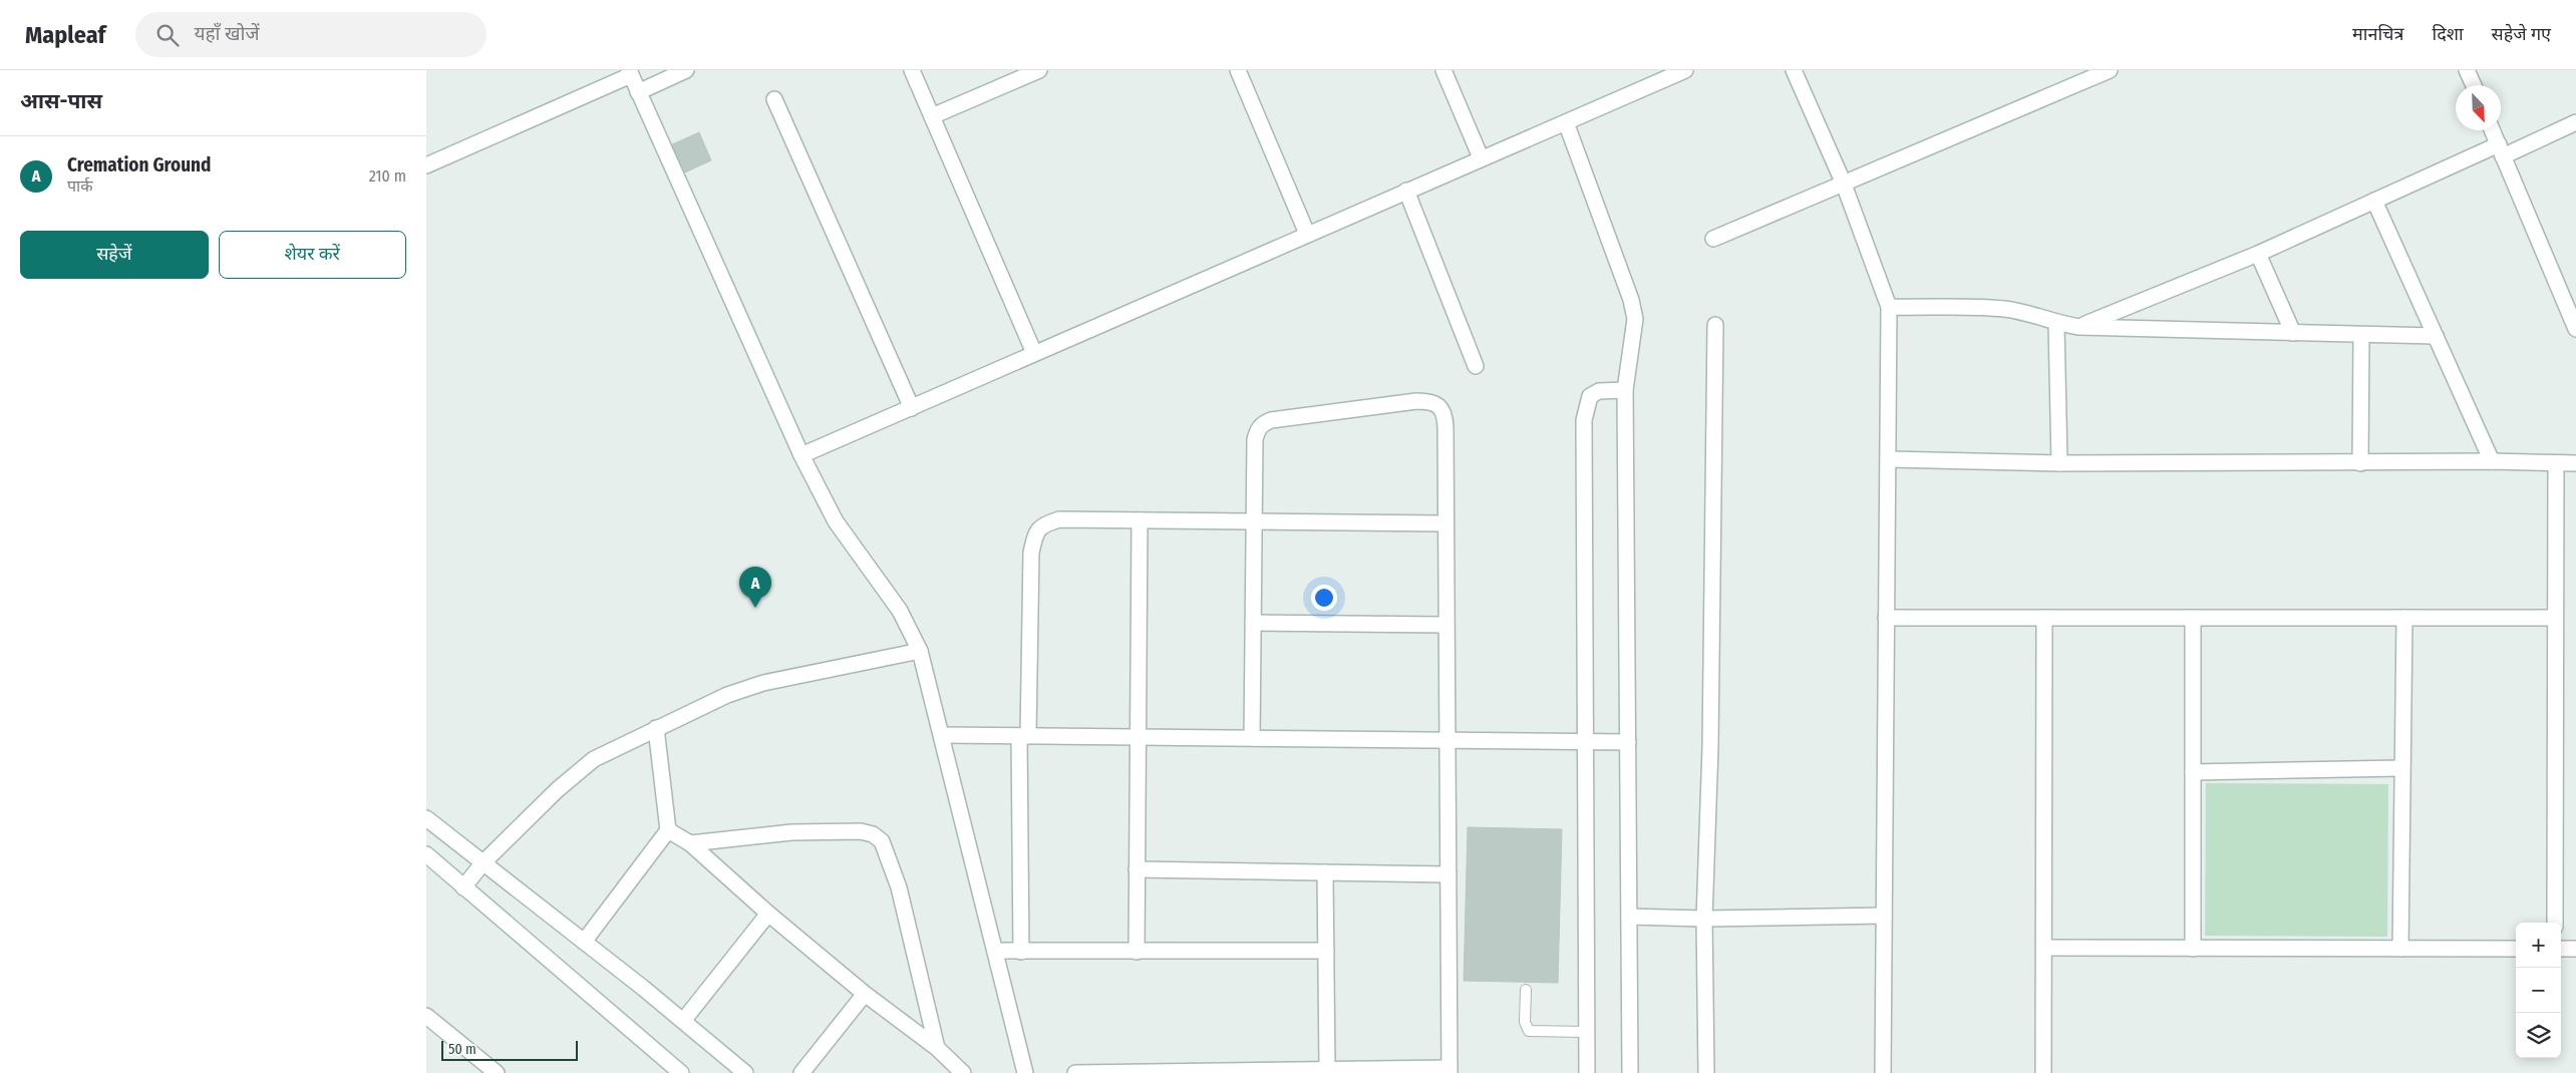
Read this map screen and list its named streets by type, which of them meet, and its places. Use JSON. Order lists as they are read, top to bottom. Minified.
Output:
{"scale_bar":"50 m","north":"bottom right","page":{"header":"Mapleaf","search":"यहाँ खोजें","nav":["मानचित्र","दिशा","सहेजे गए"],"heading":"आस-पास","list":[{"mark":"A","name":"Cremation Ground","note":"पार्क","value":"210 m"}],"buttons":["सहेजें","शेयर करें"],"pins":"A","map_buttons":["+","−"],"scale":"50 m"}}
